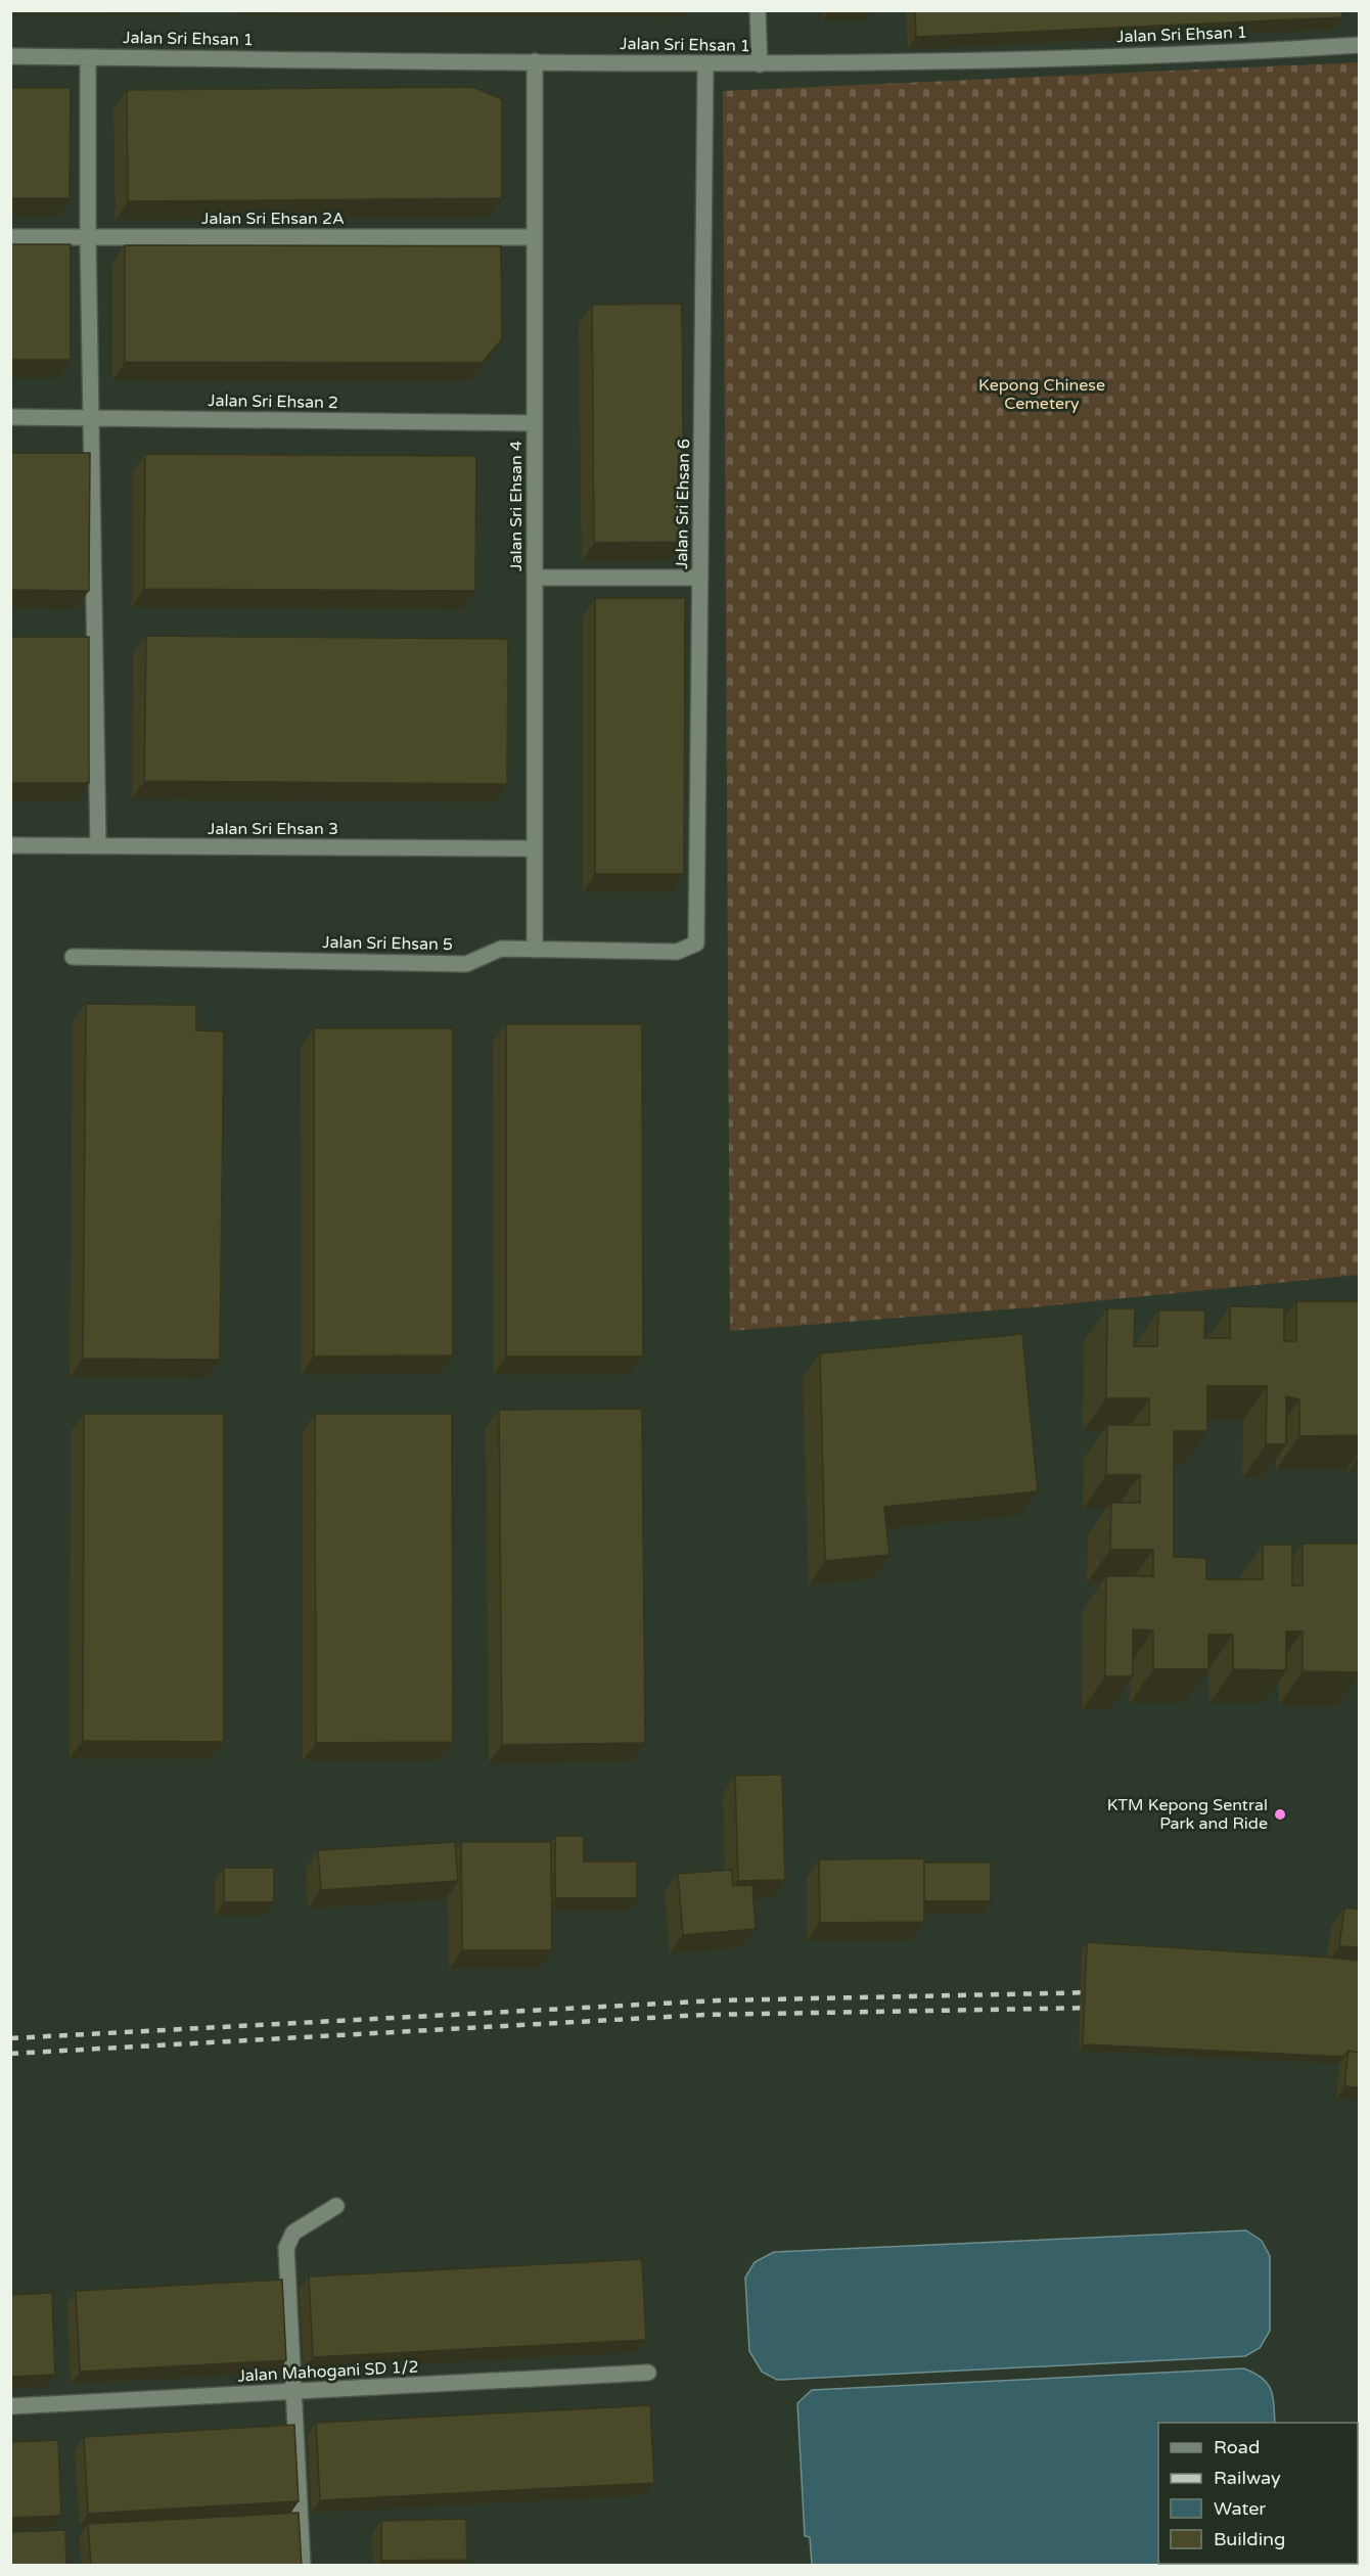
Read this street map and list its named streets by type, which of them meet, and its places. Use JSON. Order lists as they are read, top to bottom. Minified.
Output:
{"streets":{"street":["Jalan Sri Ehsan 1","Jalan Sri Ehsan 2A","Jalan Sri Ehsan 2","Jalan Sri Ehsan 6","Jalan Sri Ehsan 4","Jalan Sri Ehsan 3","Jalan Sri Ehsan 5","Jalan Mahogani SD 1/2"]},"crossings":[["Jalan Sri Ehsan 1","Jalan Sri Ehsan 6"],["Jalan Sri Ehsan 1","Jalan Sri Ehsan 4"],["Jalan Sri Ehsan 2A","Jalan Sri Ehsan 4"],["Jalan Sri Ehsan 2","Jalan Sri Ehsan 4"],["Jalan Sri Ehsan 6","Jalan Sri Ehsan 5"],["Jalan Sri Ehsan 4","Jalan Sri Ehsan 3"],["Jalan Sri Ehsan 4","Jalan Sri Ehsan 5"]],"parks":["Kepong Chinese Cemetery"],"places":["KTM Kepong Sentral Park and Ride"],"legend":["Road","Railway","Water","Building"]}
